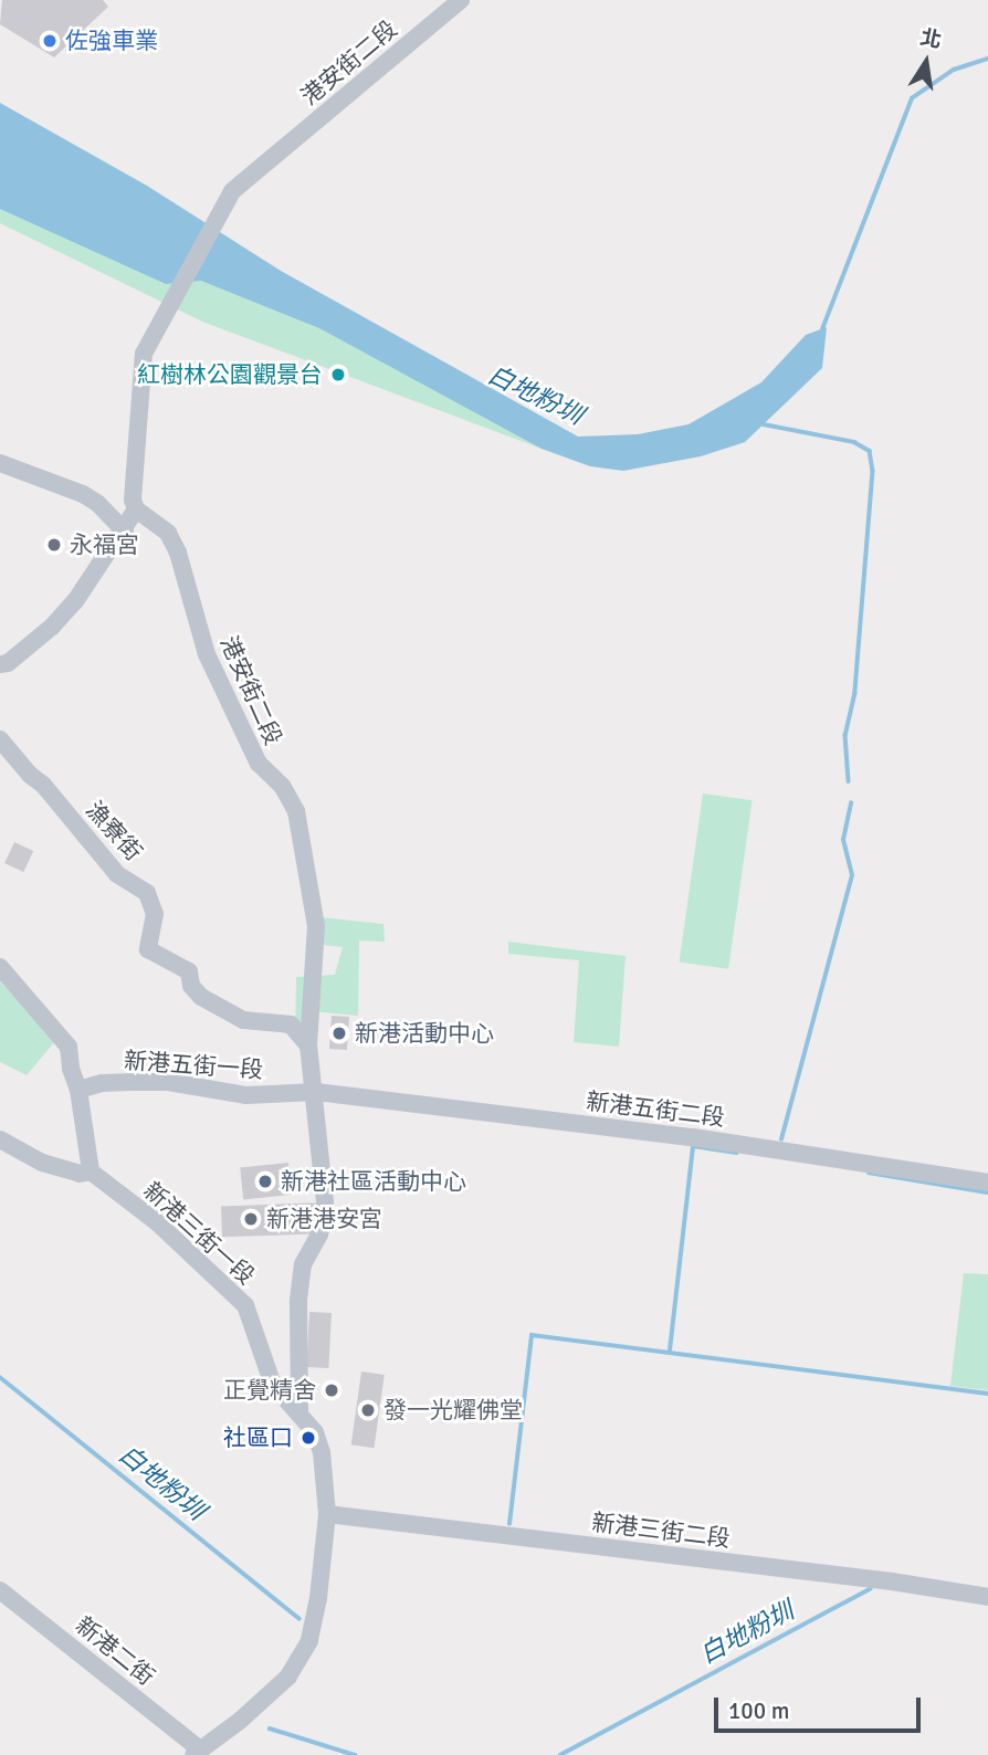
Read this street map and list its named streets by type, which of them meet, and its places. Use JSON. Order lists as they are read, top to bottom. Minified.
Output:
{"streets":{"street":["港安街二段","漁寮街","新港五街一段","新港五街二段","新港三街一段","新港三街二段","新港二街"]},"crossings":[["港安街二段","漁寮街"],["港安街二段","新港五街一段"],["港安街二段","新港五街二段"],["港安街二段","新港三街一段"],["新港五街一段","新港五街二段"],["新港三街一段","新港三街二段"],["新港三街一段","新港二街"]],"water":["白地粉圳"],"places":["佐強車業","紅樹林公園觀景台","永福宮","新港活動中心","新港社區活動中心","新港港安宮","正覺精舍","發一光耀佛堂","社區口"],"scale_bar":"100 m","north":"top"}
